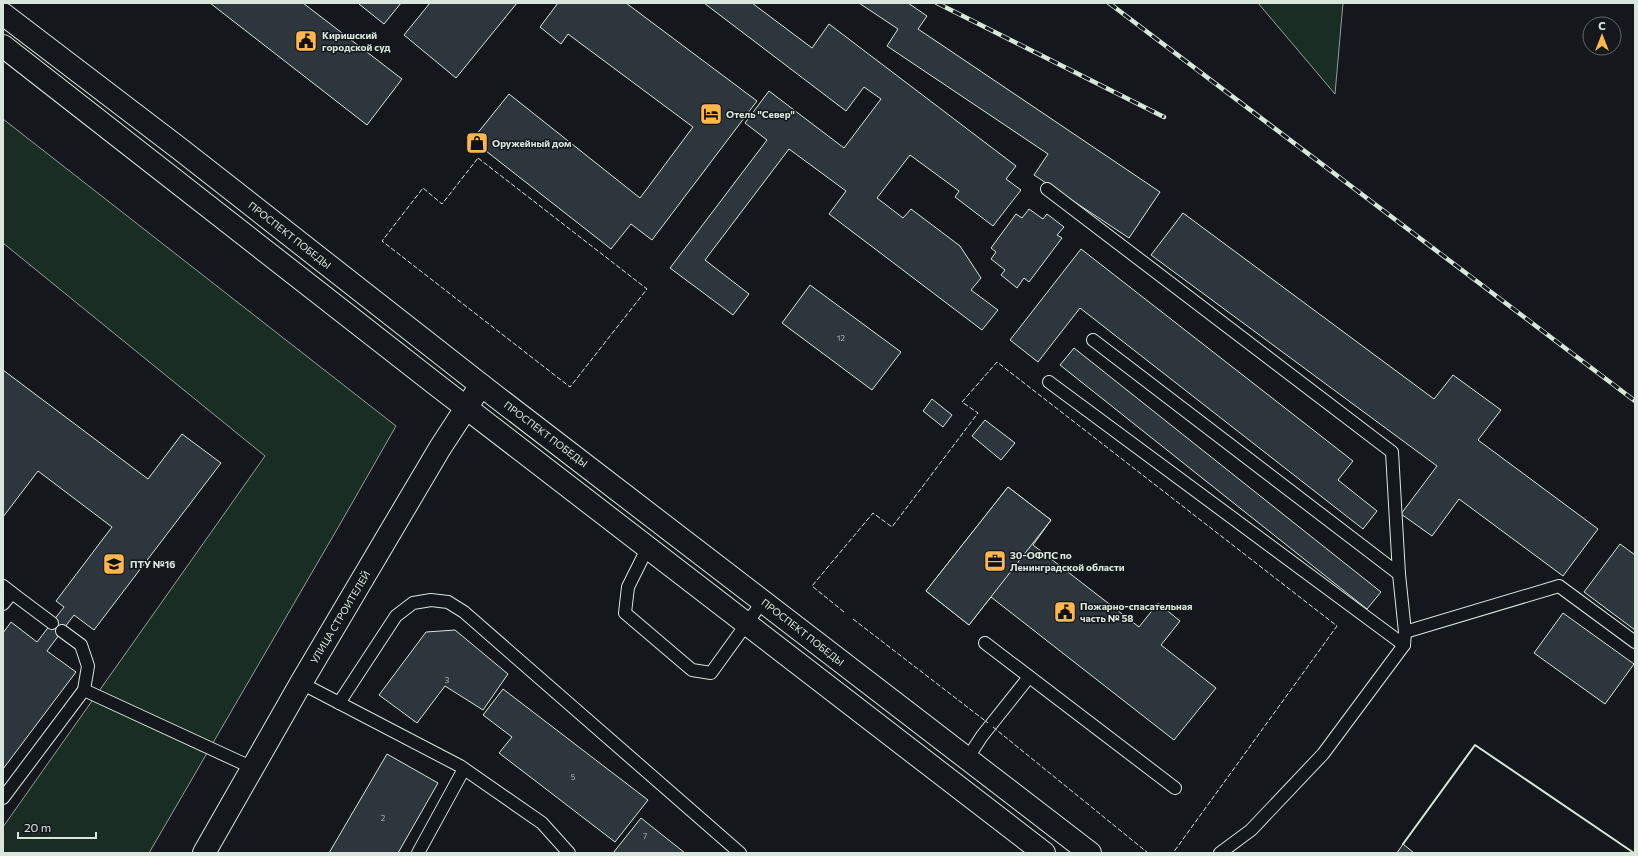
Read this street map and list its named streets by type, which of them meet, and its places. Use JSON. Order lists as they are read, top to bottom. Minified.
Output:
{"streets":{"main road":["ПРОСПЕКТ ПОБЕДЫ","УЛИЦА СТРОИТЕЛЕЙ"]},"crossings":[["ПРОСПЕКТ ПОБЕДЫ","УЛИЦА СТРОИТЕЛЕЙ"]],"places":{"public building":["Киришский городской суд","Пожарно-спасательная часть № 58"],"hotel":["Отель \"Север\""],"shop":["Оружейный дом"],"office":["30-ОФПС по Ленинградской области"],"school or university":["ПТУ №16"]},"house_numbers":["12","3","5","2","7"],"scale_bar":"20 m","north":"top"}
